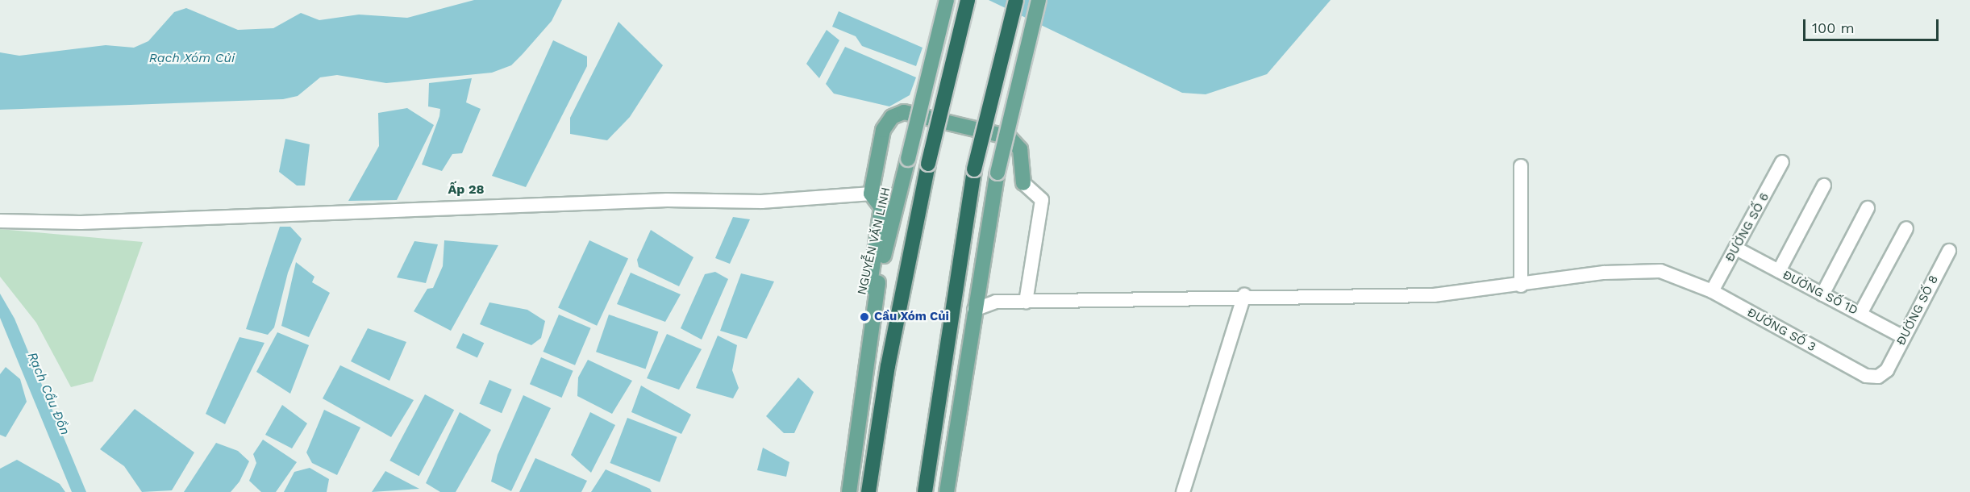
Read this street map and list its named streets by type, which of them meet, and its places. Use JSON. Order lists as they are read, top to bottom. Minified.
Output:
{"streets":{"main road":["NGUYỄN VĂN LINH"],"street":["ĐƯỜNG SỐ 6","ĐƯỜNG SỐ 1D","ĐƯỜNG SỐ 8","ĐƯỜNG SỐ 3"]},"crossings":[["ĐƯỜNG SỐ 6","ĐƯỜNG SỐ 1D"],["ĐƯỜNG SỐ 6","ĐƯỜNG SỐ 3"],["ĐƯỜNG SỐ 1D","ĐƯỜNG SỐ 8"],["ĐƯỜNG SỐ 8","ĐƯỜNG SỐ 3"]],"districts":["Ấp 28"],"water":["Rạch Xóm Củi","Rạch Cầu Đồn"],"places":["Cầu Xóm Củi"],"scale_bar":"100 m"}
